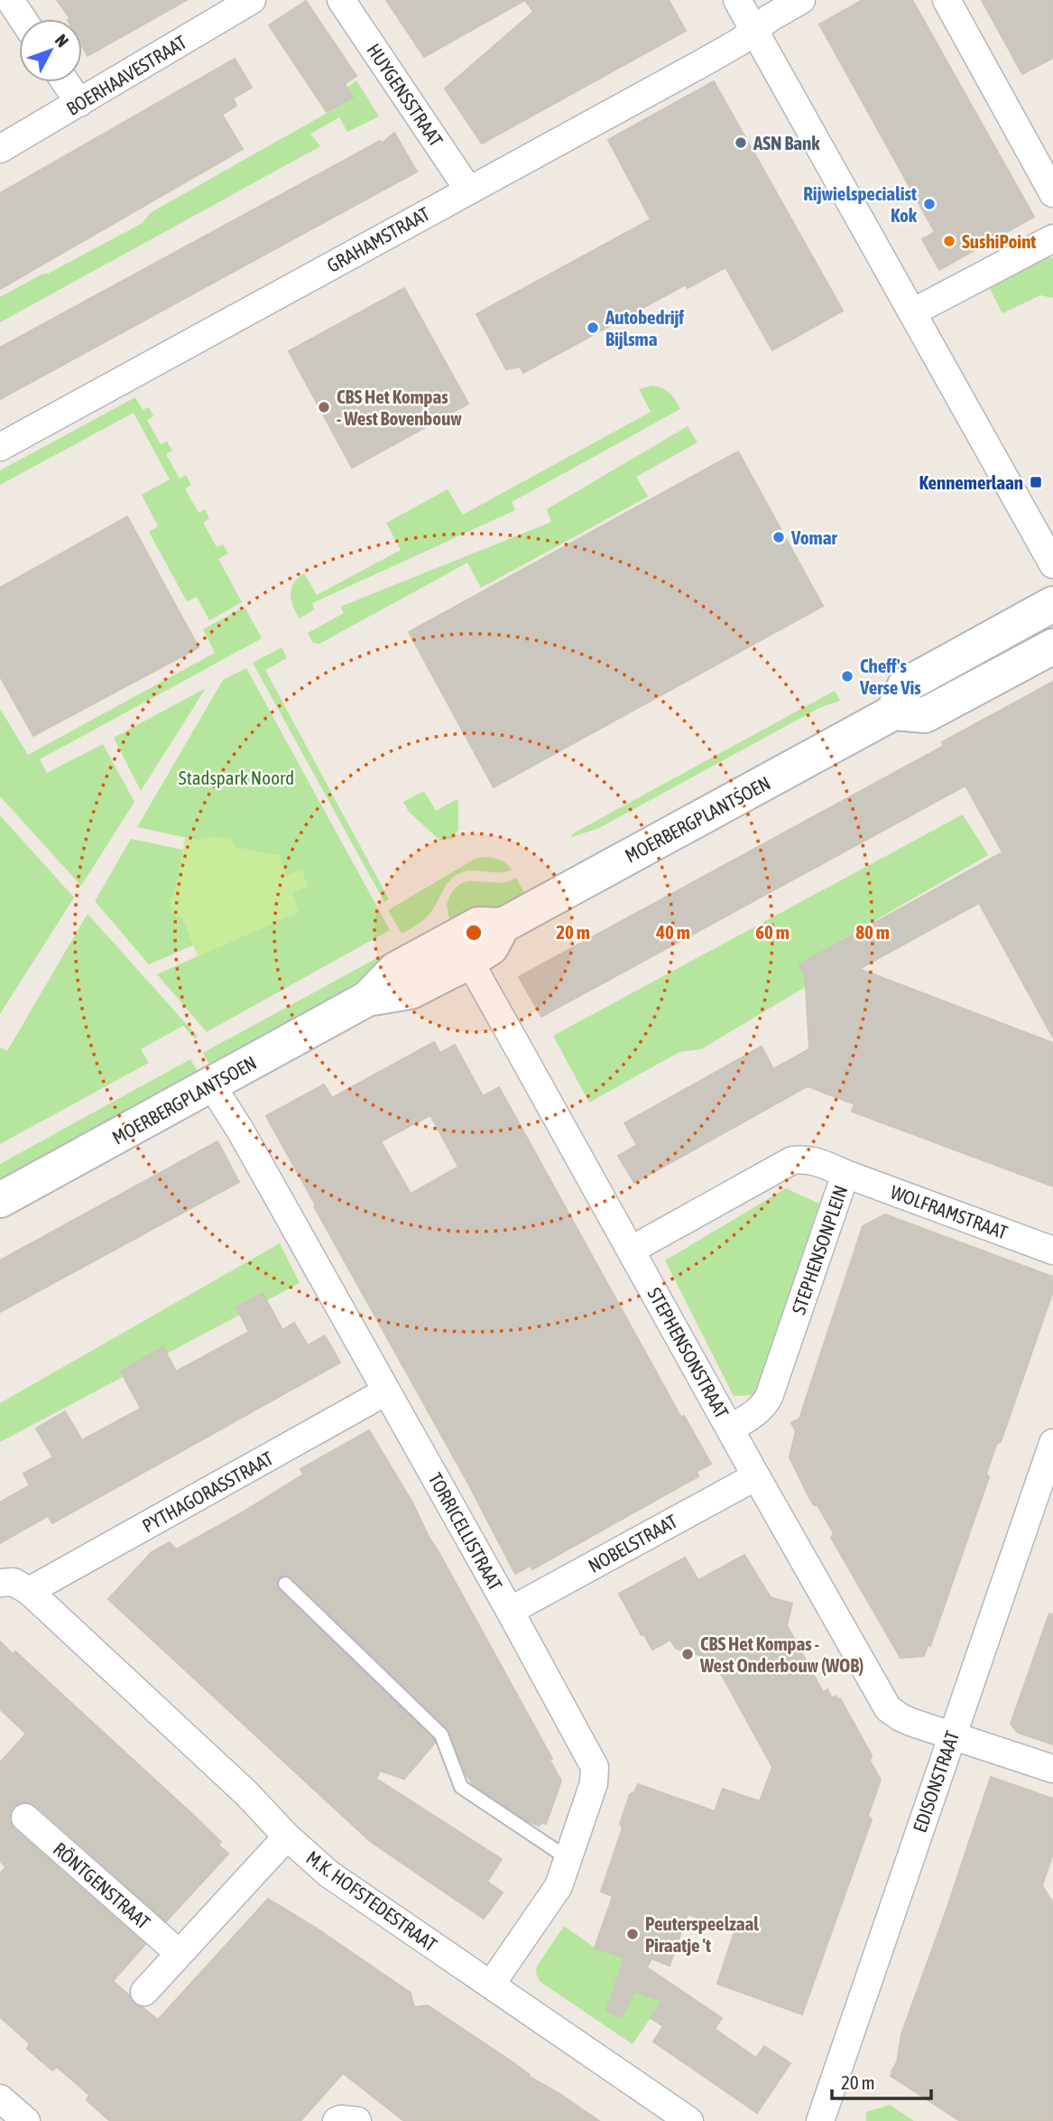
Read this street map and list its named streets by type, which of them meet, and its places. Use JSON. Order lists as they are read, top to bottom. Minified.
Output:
{"streets":{"street":["BOERHAAVESTRAAT","HUYGENSSTRAAT","GRAHAMSTRAAT","MOERBERGPLANTSOEN","WOLFRAMSTRAAT","STEPHENSONPLEIN","STEPHENSONSTRAAT","PYTHAGORASSTRAAT","TORRICELLISTRAAT","NOBELSTRAAT","EDISONSTRAAT","RÖNTGENSTRAAT","M.K. HOFSTEDESTRAAT"]},"crossings":[["HUYGENSSTRAAT","GRAHAMSTRAAT"],["MOERBERGPLANTSOEN","STEPHENSONSTRAAT"],["MOERBERGPLANTSOEN","TORRICELLISTRAAT"],["WOLFRAMSTRAAT","STEPHENSONPLEIN"],["STEPHENSONPLEIN","STEPHENSONSTRAAT"],["STEPHENSONSTRAAT","NOBELSTRAAT"],["STEPHENSONSTRAAT","EDISONSTRAAT"],["PYTHAGORASSTRAAT","TORRICELLISTRAAT"],["PYTHAGORASSTRAAT","M.K. HOFSTEDESTRAAT"],["TORRICELLISTRAAT","NOBELSTRAAT"],["TORRICELLISTRAAT","M.K. HOFSTEDESTRAAT"]],"parks":["Stadspark Noord"],"places":{"other":["ASN Bank","Rijwielspecialist Kok","SushiPoint","Autobedrijf Bijlsma","CBS Het Kompas - West Bovenbouw","Vomar","Cheff's Verse Vis","CBS Het Kompas - West Onderbouw (WOB)","Peuterspeelzaal Piraatje 't"],"transit":["Kennemerlaan"]},"scale_bar":"20 m","north":"top right","rings":["20 m","40 m","60 m","80 m"]}
